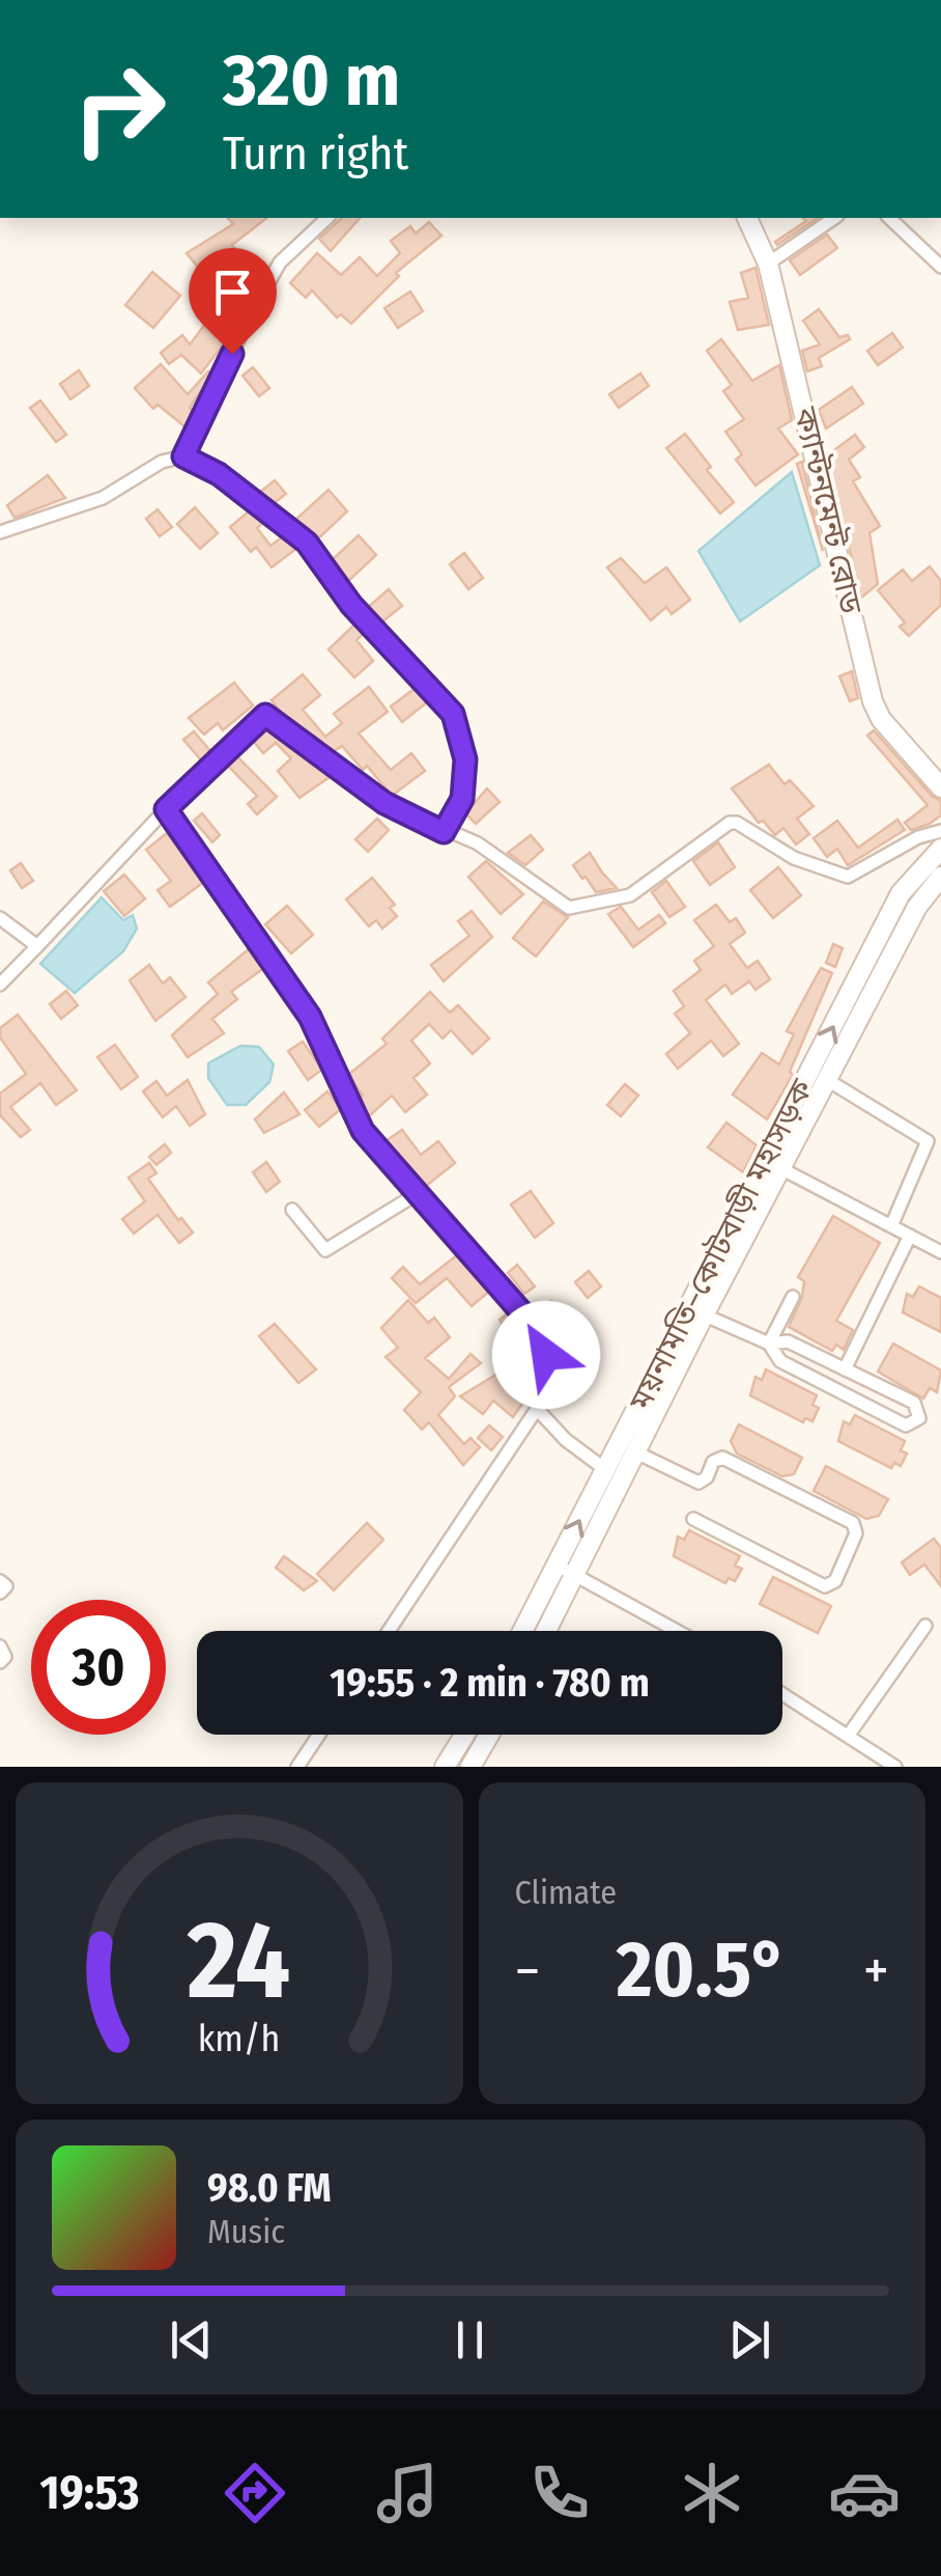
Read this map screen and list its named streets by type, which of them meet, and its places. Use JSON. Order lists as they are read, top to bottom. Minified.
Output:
{"streets":{"main road":["ক্যান্টনমেন্ট রোড","ময়নামতি–কোটবাড়ী মহাসড়ক"]},"page":{"turn":["320 m","Turn right"],"limit":"30","trip":"19:55 · 2 min · 780 m","tile":"Climate","heat":["−","20.5°","+"],"song":["98.0 FM","Music"],"tabs":"19:53","gauge":["24","km/h"]}}
